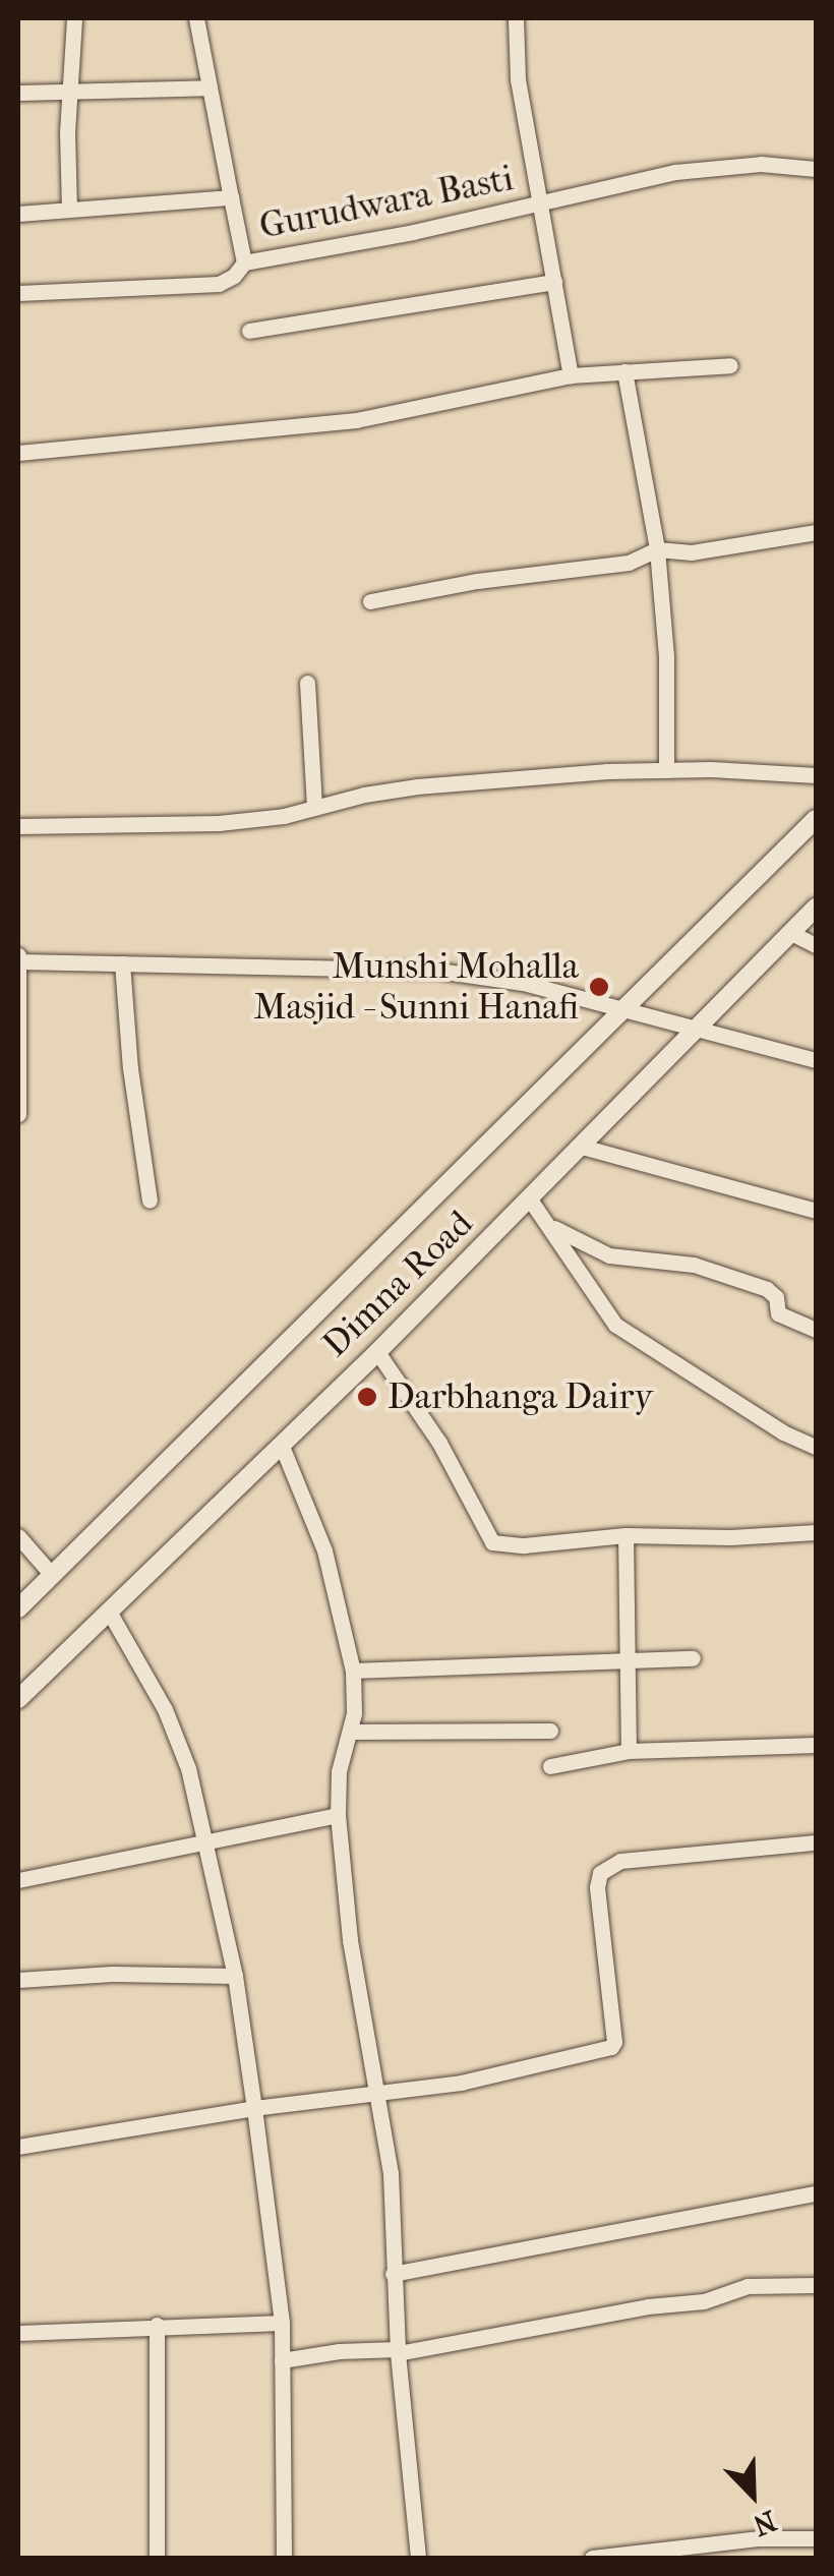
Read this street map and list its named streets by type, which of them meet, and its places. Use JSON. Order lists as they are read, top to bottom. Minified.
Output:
{"streets":{"street":["Gurudwara Basti","Dimna Road"]},"places":["Munshi Mohalla Masjid - Sunni Hanafi","Darbhanga Dairy"],"north":"bottom right"}
